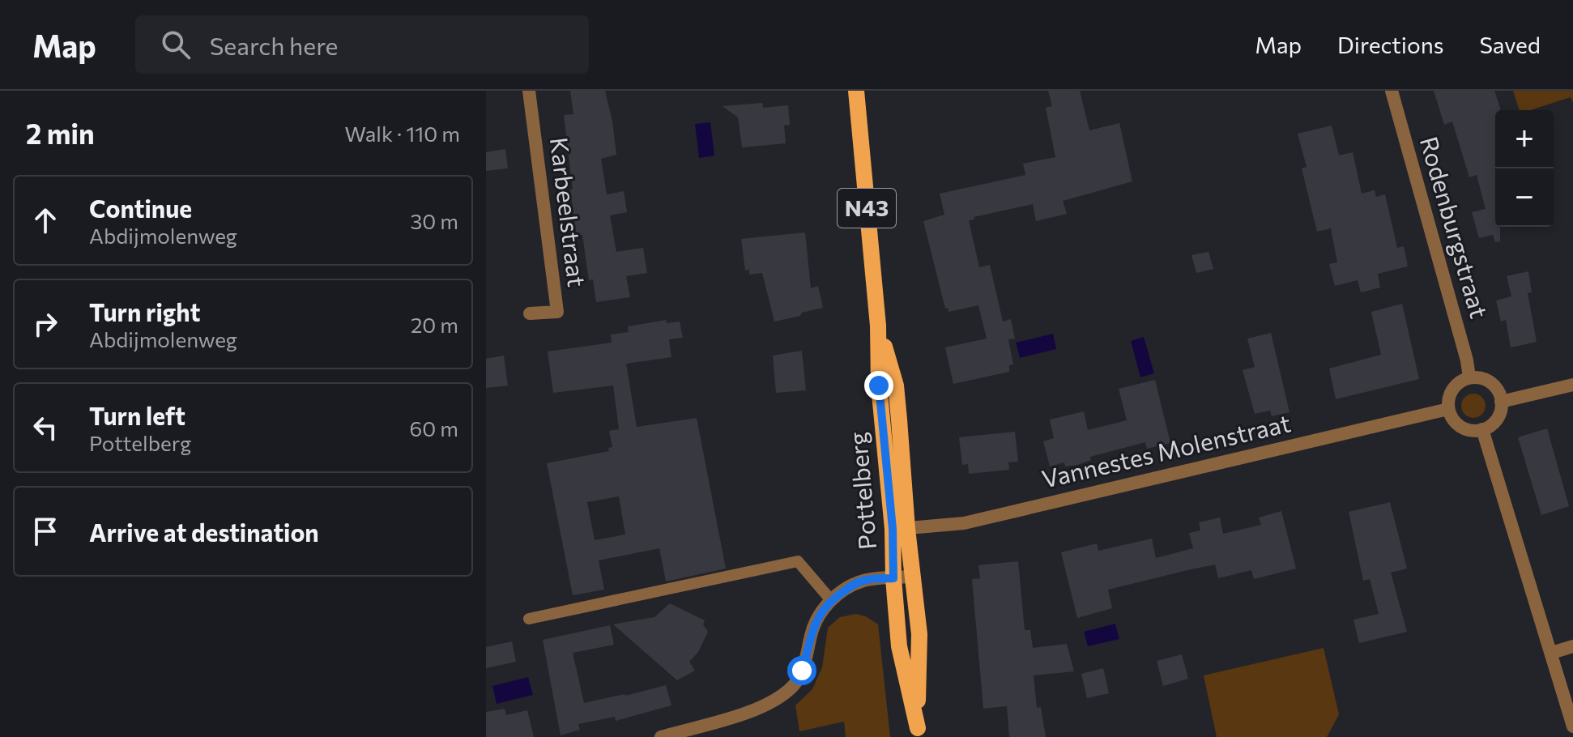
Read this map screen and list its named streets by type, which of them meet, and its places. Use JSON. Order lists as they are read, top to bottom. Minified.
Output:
{"streets":{"main road":["N43","Pottelberg"],"street":["Karbeelstraat","Rodenburgstraat","Vannestes Molenstraat"]},"crossings":[["Rodenburgstraat","Vannestes Molenstraat"],["Vannestes Molenstraat","Pottelberg"]],"page":{"header":"Map","search":"Search here","nav":["Map","Directions","Saved"],"heading":["2 min","Walk · 110 m"],"map_buttons":["+","−"],"list":[["Continue","Abdijmolenweg","30 m"],["Turn right","Abdijmolenweg","20 m"],["Turn left","Pottelberg","60 m"],"Arrive at destination"]}}
